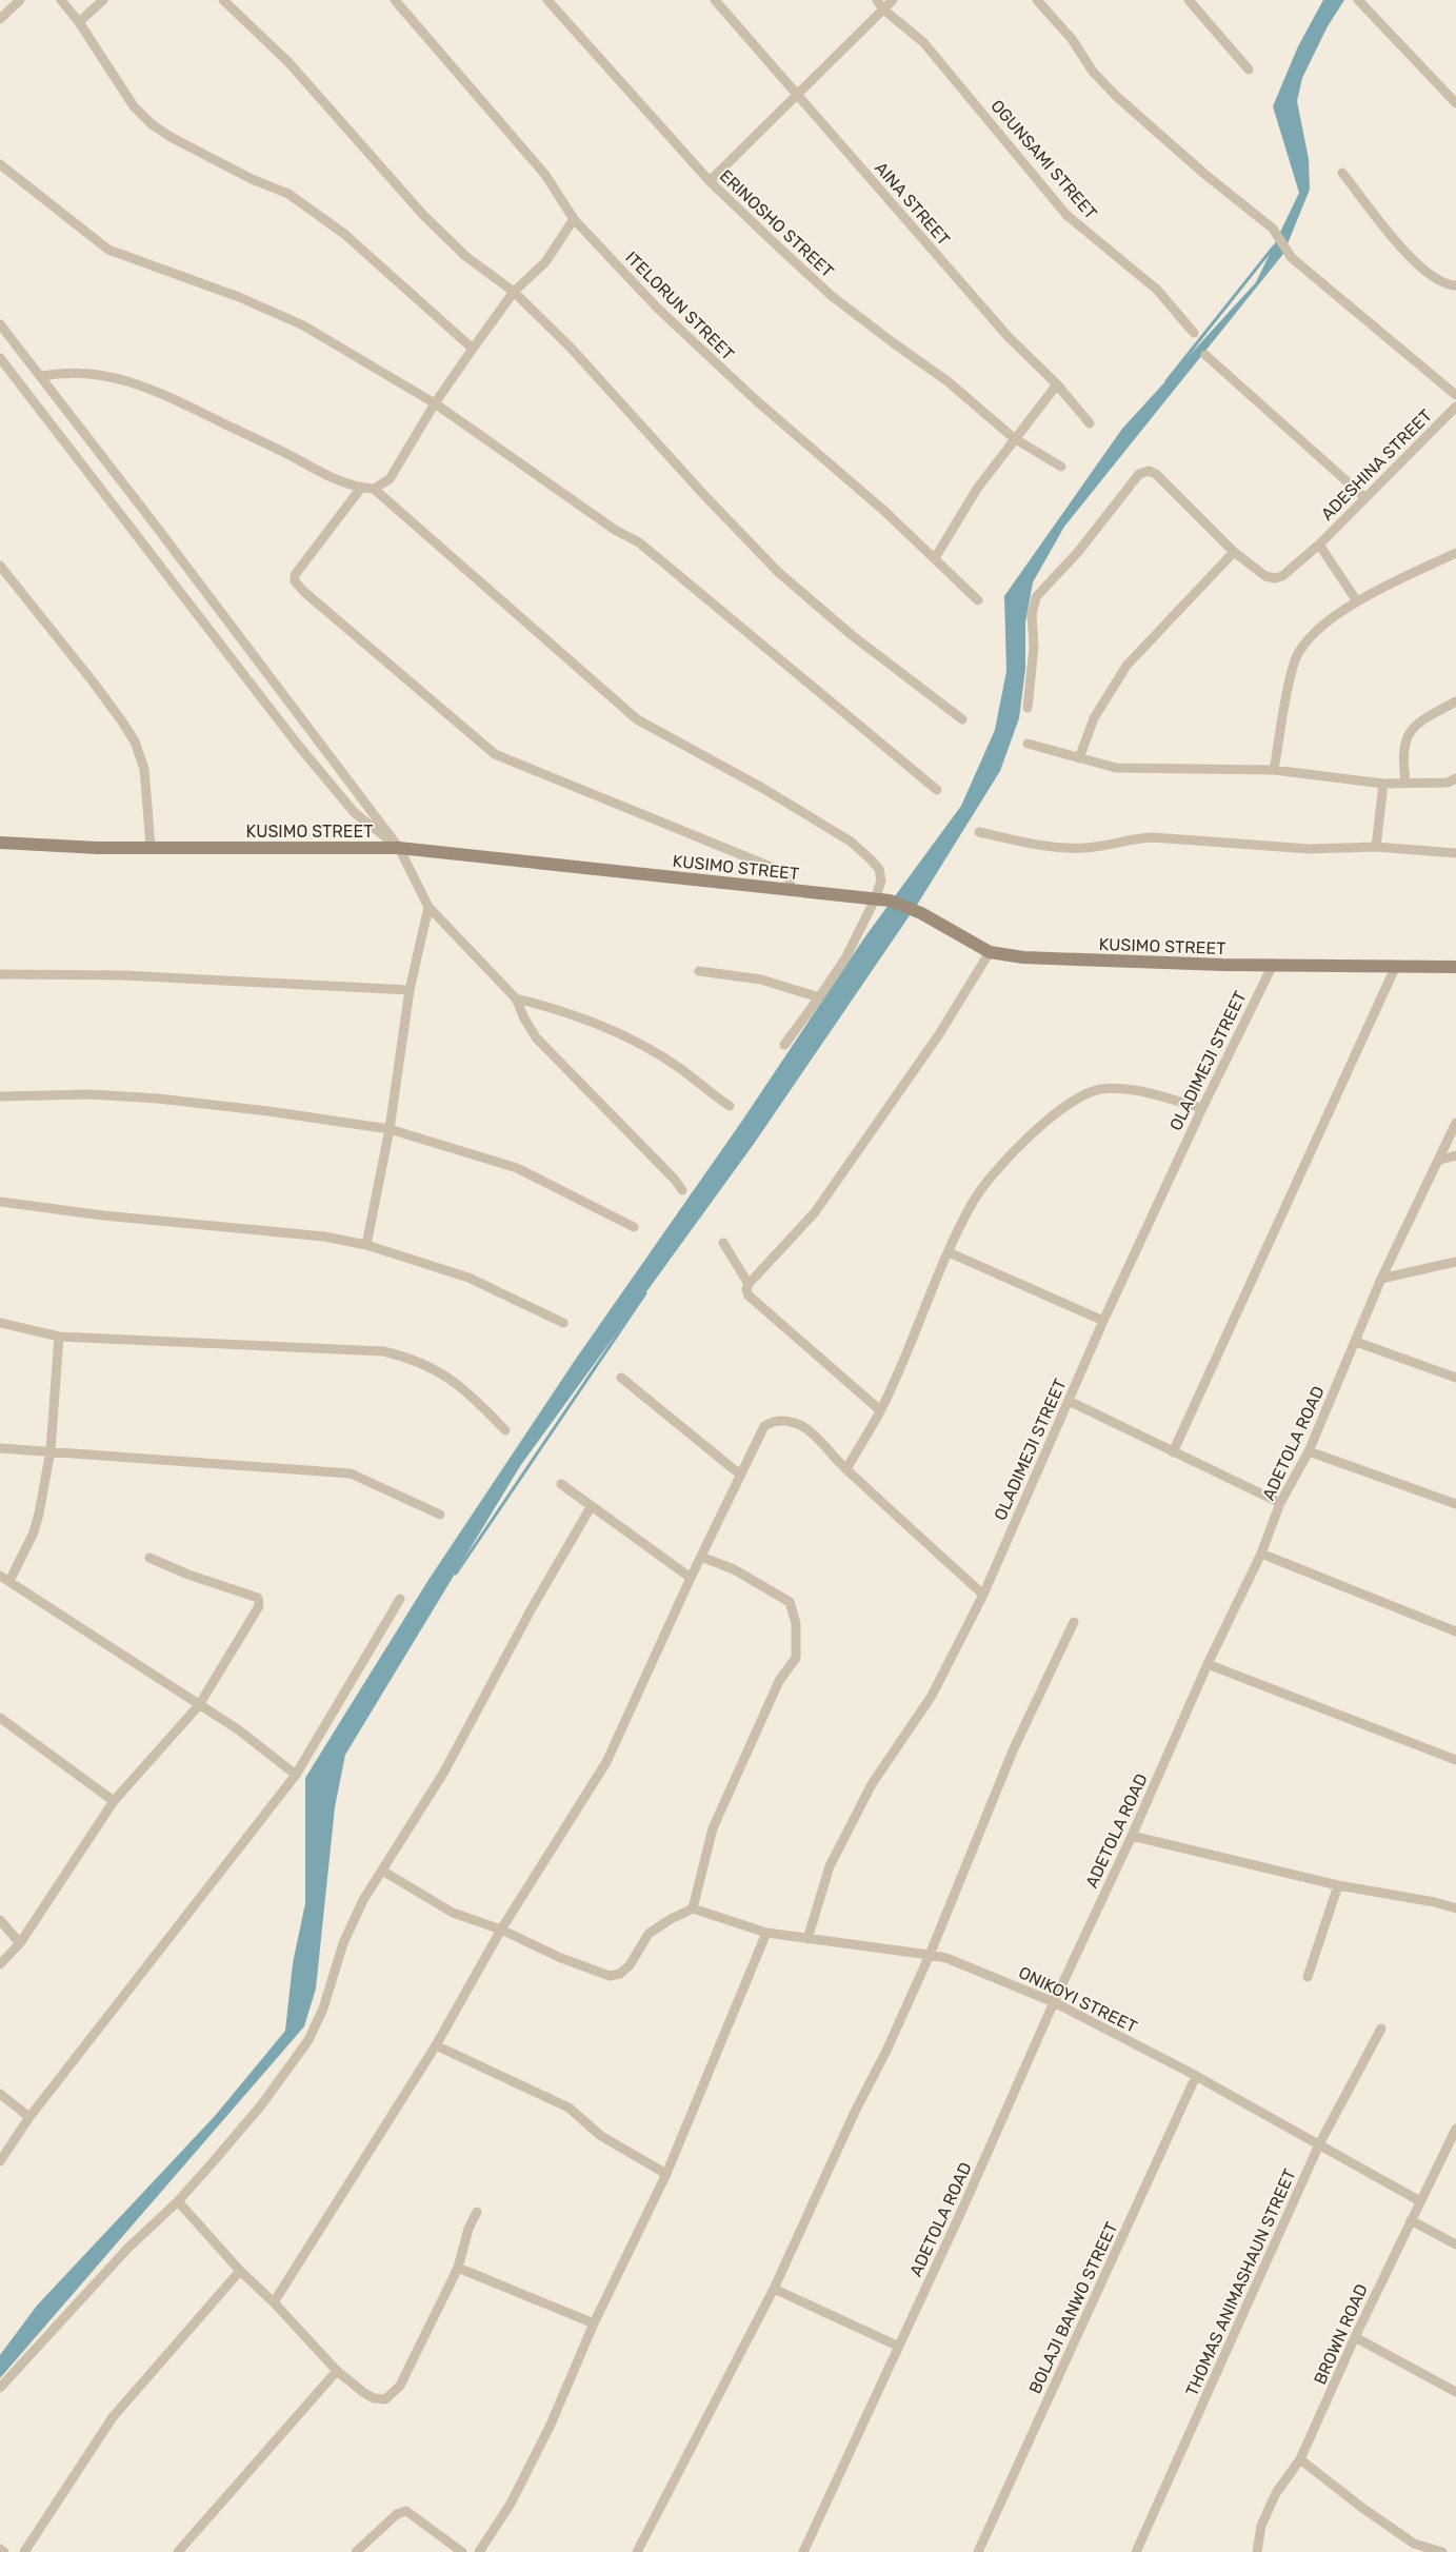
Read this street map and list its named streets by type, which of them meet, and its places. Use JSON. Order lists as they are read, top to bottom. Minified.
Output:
{"streets":{"street":["OGUNSAMI STREET","AINA STREET","ERINOSHO STREET","ITELORUN STREET","ADESHINA STREET","KUSIMO STREET","OLADIMEJI STREET","ADETOLA ROAD","ONIKOYI STREET","THOMAS ANIMASHAUN STREET","BOLAJI BANWO STREET","BROWN ROAD"]},"crossings":[["KUSIMO STREET","OLADIMEJI STREET"],["OLADIMEJI STREET","ONIKOYI STREET"],["ADETOLA ROAD","ONIKOYI STREET"],["ONIKOYI STREET","THOMAS ANIMASHAUN STREET"],["ONIKOYI STREET","BOLAJI BANWO STREET"],["ONIKOYI STREET","BROWN ROAD"]]}
